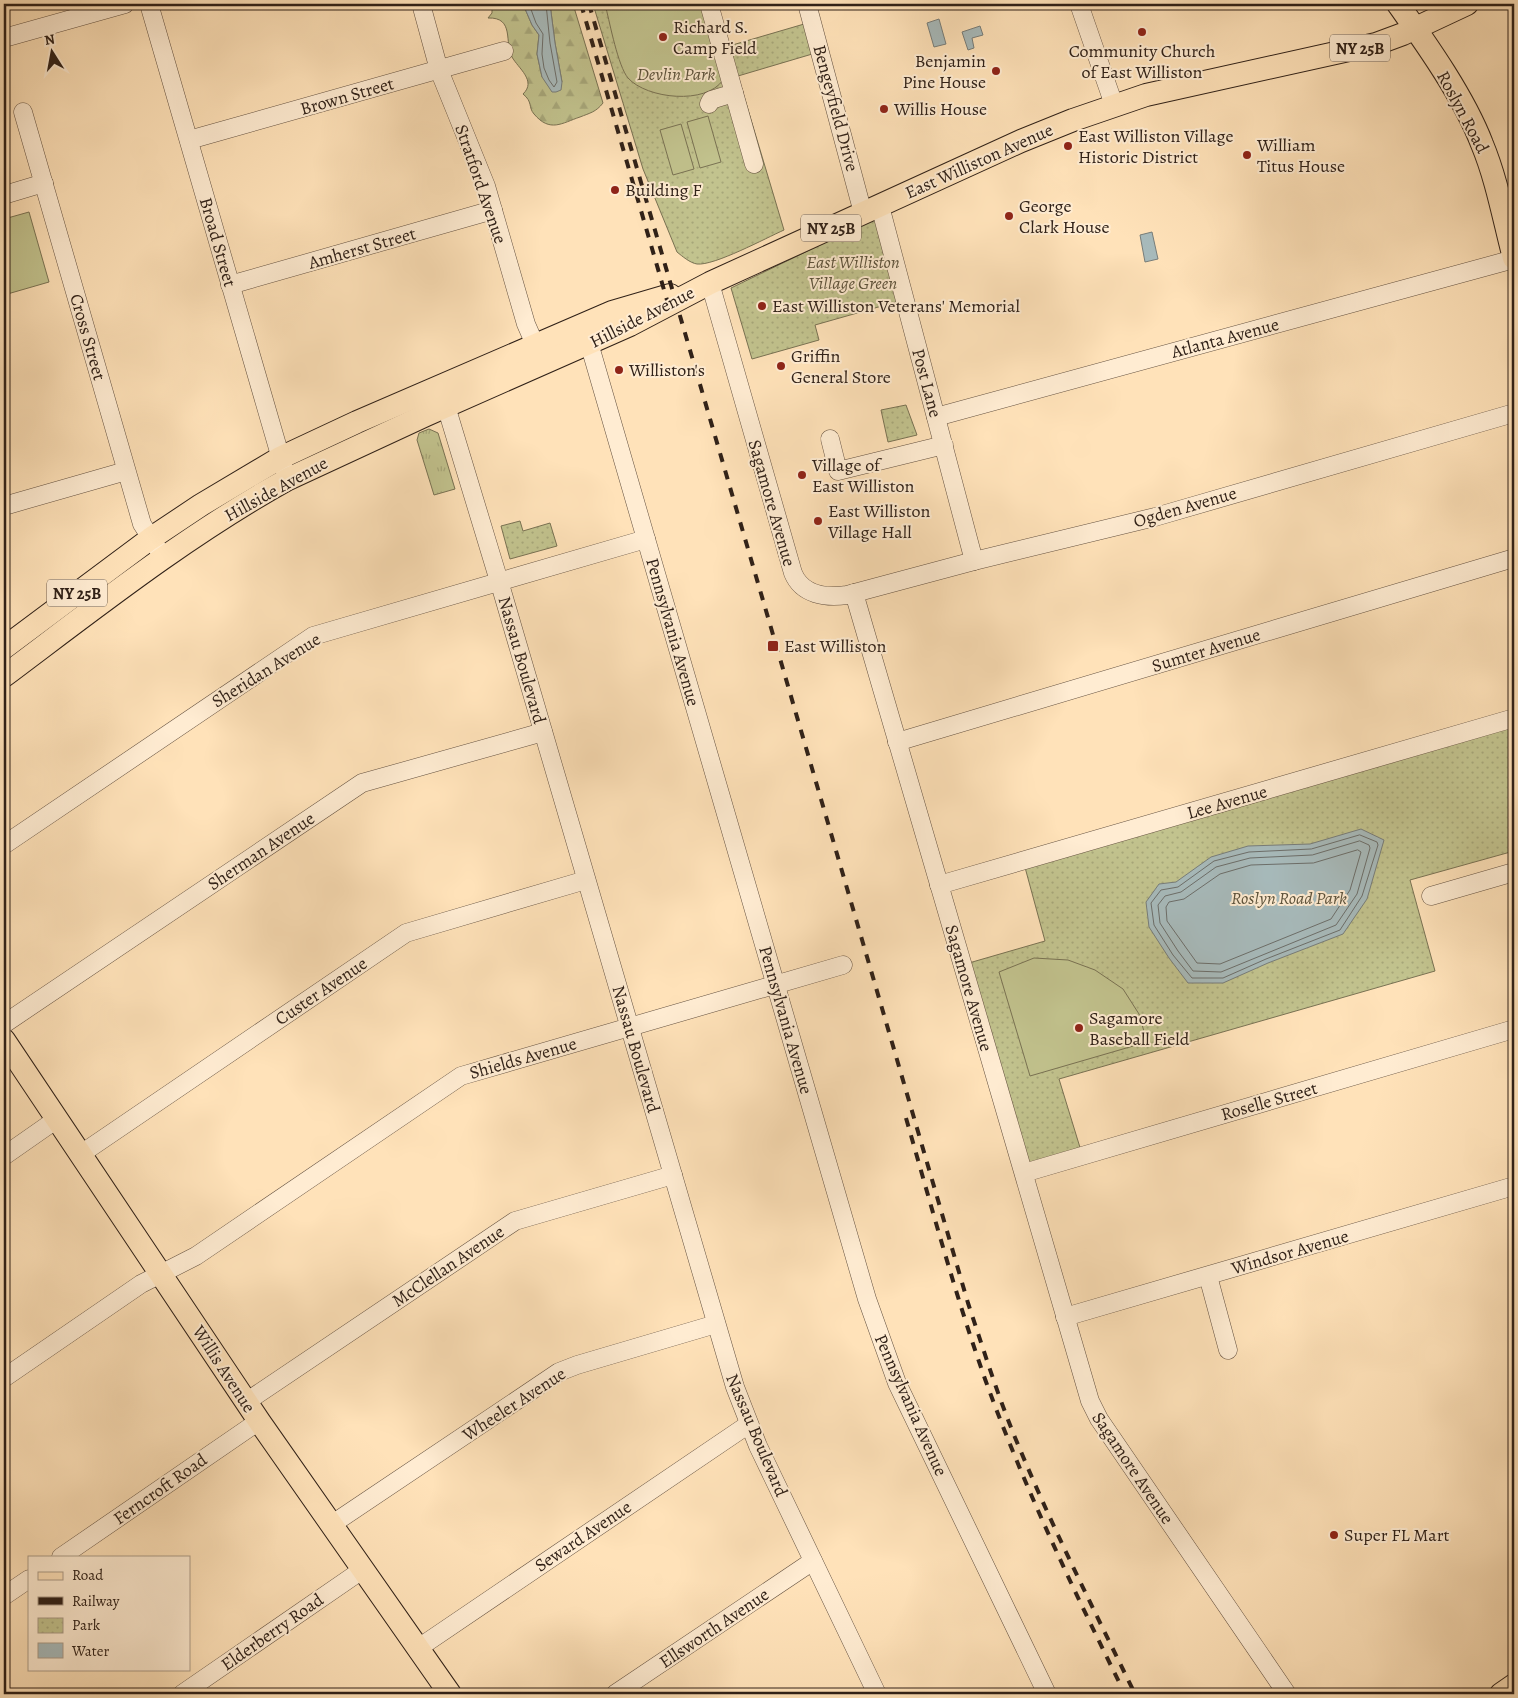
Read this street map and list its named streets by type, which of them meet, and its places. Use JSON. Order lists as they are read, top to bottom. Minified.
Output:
{"streets":{"main road":["NY 25B","Roslyn Road","East Williston Avenue","Hillside Avenue","Willis Avenue"],"street":["Brown Street","Bengeyfield Drive","Stratford Avenue","Broad Street","Amherst Street","Cross Street","Atlanta Avenue","Post Lane","Sagamore Avenue","Ogden Avenue","Pennsylvania Avenue","Sumter Avenue","Nassau Boulevard","Sheridan Avenue","Lee Avenue","Sherman Avenue","Custer Avenue","Shields Avenue","Roselle Street","Windsor Avenue","McClellan Avenue","Wheeler Avenue","Ferncroft Road","Seward Avenue","Ellsworth Avenue","Elderberry Road"]},"crossings":[["Brown Street","Stratford Avenue"],["Brown Street","Broad Street"],["Bengeyfield Drive","East Williston Avenue"],["Bengeyfield Drive","Post Lane"],["Roslyn Road","East Williston Avenue"],["Roslyn Road","Atlanta Avenue"],["East Williston Avenue","Hillside Avenue"],["East Williston Avenue","Post Lane"],["East Williston Avenue","Sagamore Avenue"],["Stratford Avenue","Amherst Street"],["Stratford Avenue","Hillside Avenue"],["Broad Street","Amherst Street"],["Broad Street","Hillside Avenue"],["Hillside Avenue","Cross Street"],["Hillside Avenue","Sagamore Avenue"],["Hillside Avenue","Pennsylvania Avenue"],["Hillside Avenue","Nassau Boulevard"],["Atlanta Avenue","Post Lane"],["Post Lane","Ogden Avenue"],["Sagamore Avenue","Ogden Avenue"],["Sagamore Avenue","Sumter Avenue"],["Sagamore Avenue","Lee Avenue"],["Sagamore Avenue","Roselle Street"],["Sagamore Avenue","Windsor Avenue"],["Pennsylvania Avenue","Sheridan Avenue"],["Pennsylvania Avenue","Shields Avenue"],["Nassau Boulevard","Sheridan Avenue"],["Nassau Boulevard","Sherman Avenue"],["Nassau Boulevard","Custer Avenue"],["Nassau Boulevard","Shields Avenue"],["Nassau Boulevard","McClellan Avenue"],["Nassau Boulevard","Wheeler Avenue"],["Nassau Boulevard","Seward Avenue"],["Nassau Boulevard","Ellsworth Avenue"],["Custer Avenue","Willis Avenue"],["Shields Avenue","Willis Avenue"],["McClellan Avenue","Willis Avenue"],["Willis Avenue","Wheeler Avenue"],["Willis Avenue","Ferncroft Road"],["Willis Avenue","Seward Avenue"],["Willis Avenue","Elderberry Road"]],"parks":["Devlin Park","East Williston Village Green","Roslyn Road Park"],"places":{"other":["Community Church of East Williston","Richard S. Camp Field","Benjamin Pine House","Willis House","East Williston Village Historic District","William Titus House","Building F","George Clark House","East Williston Veterans' Memorial","Griffin General Store","Williston's","Village of East Williston","East Williston Village Hall","Sagamore Baseball Field","Super FL Mart"],"transit":["East Williston"]},"legend":["Road","Railway","Park","Water"],"north":"top"}
